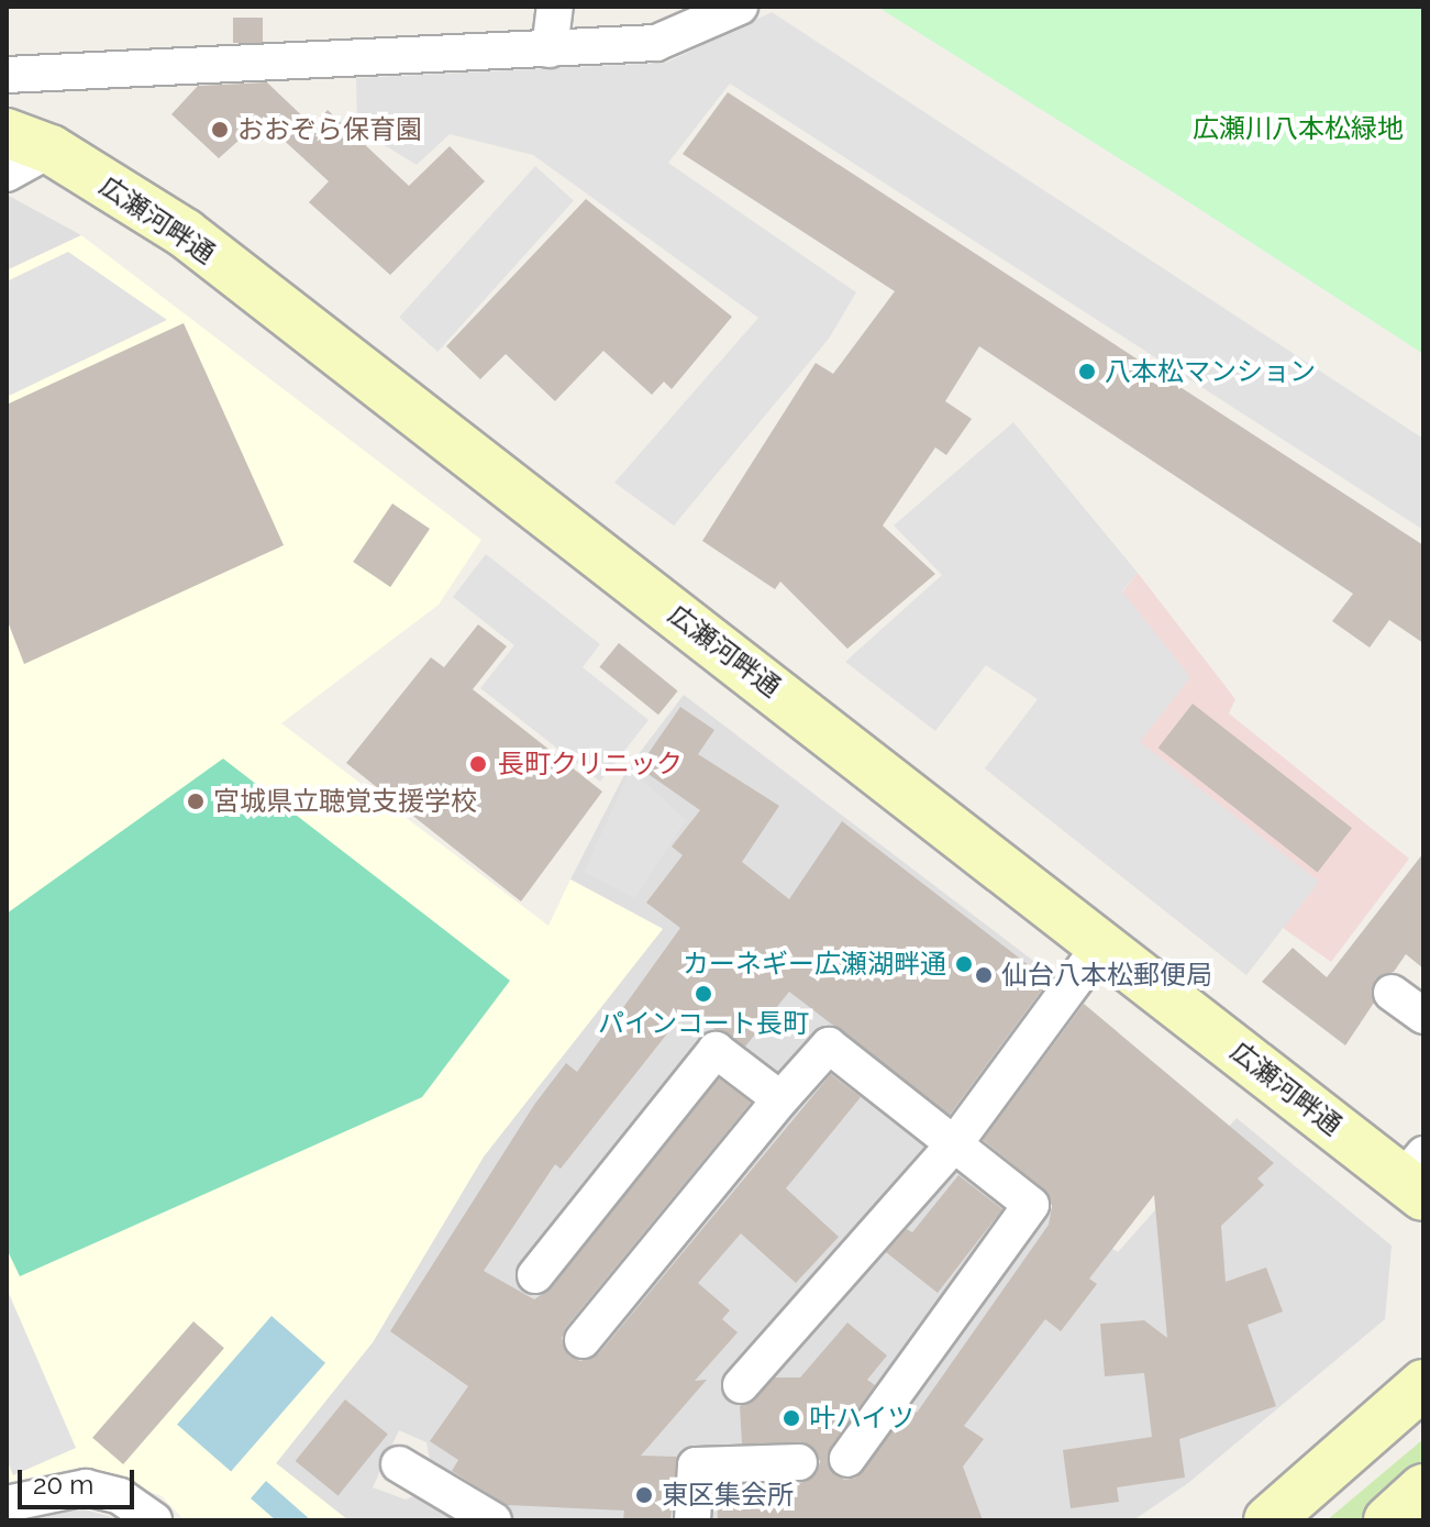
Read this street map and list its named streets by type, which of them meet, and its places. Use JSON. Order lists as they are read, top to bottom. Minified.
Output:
{"streets":{"street":["広瀬河畔通"]},"parks":["広瀬川八本松緑地"],"places":["おおぞら保育園","八本松マンション","長町クリニック","宮城県立聴覚支援学校","カーネギー広瀬湖畔通","仙台八本松郵便局","パインコート長町","叶ハイツ","東区集会所"],"scale_bar":"20 m"}
